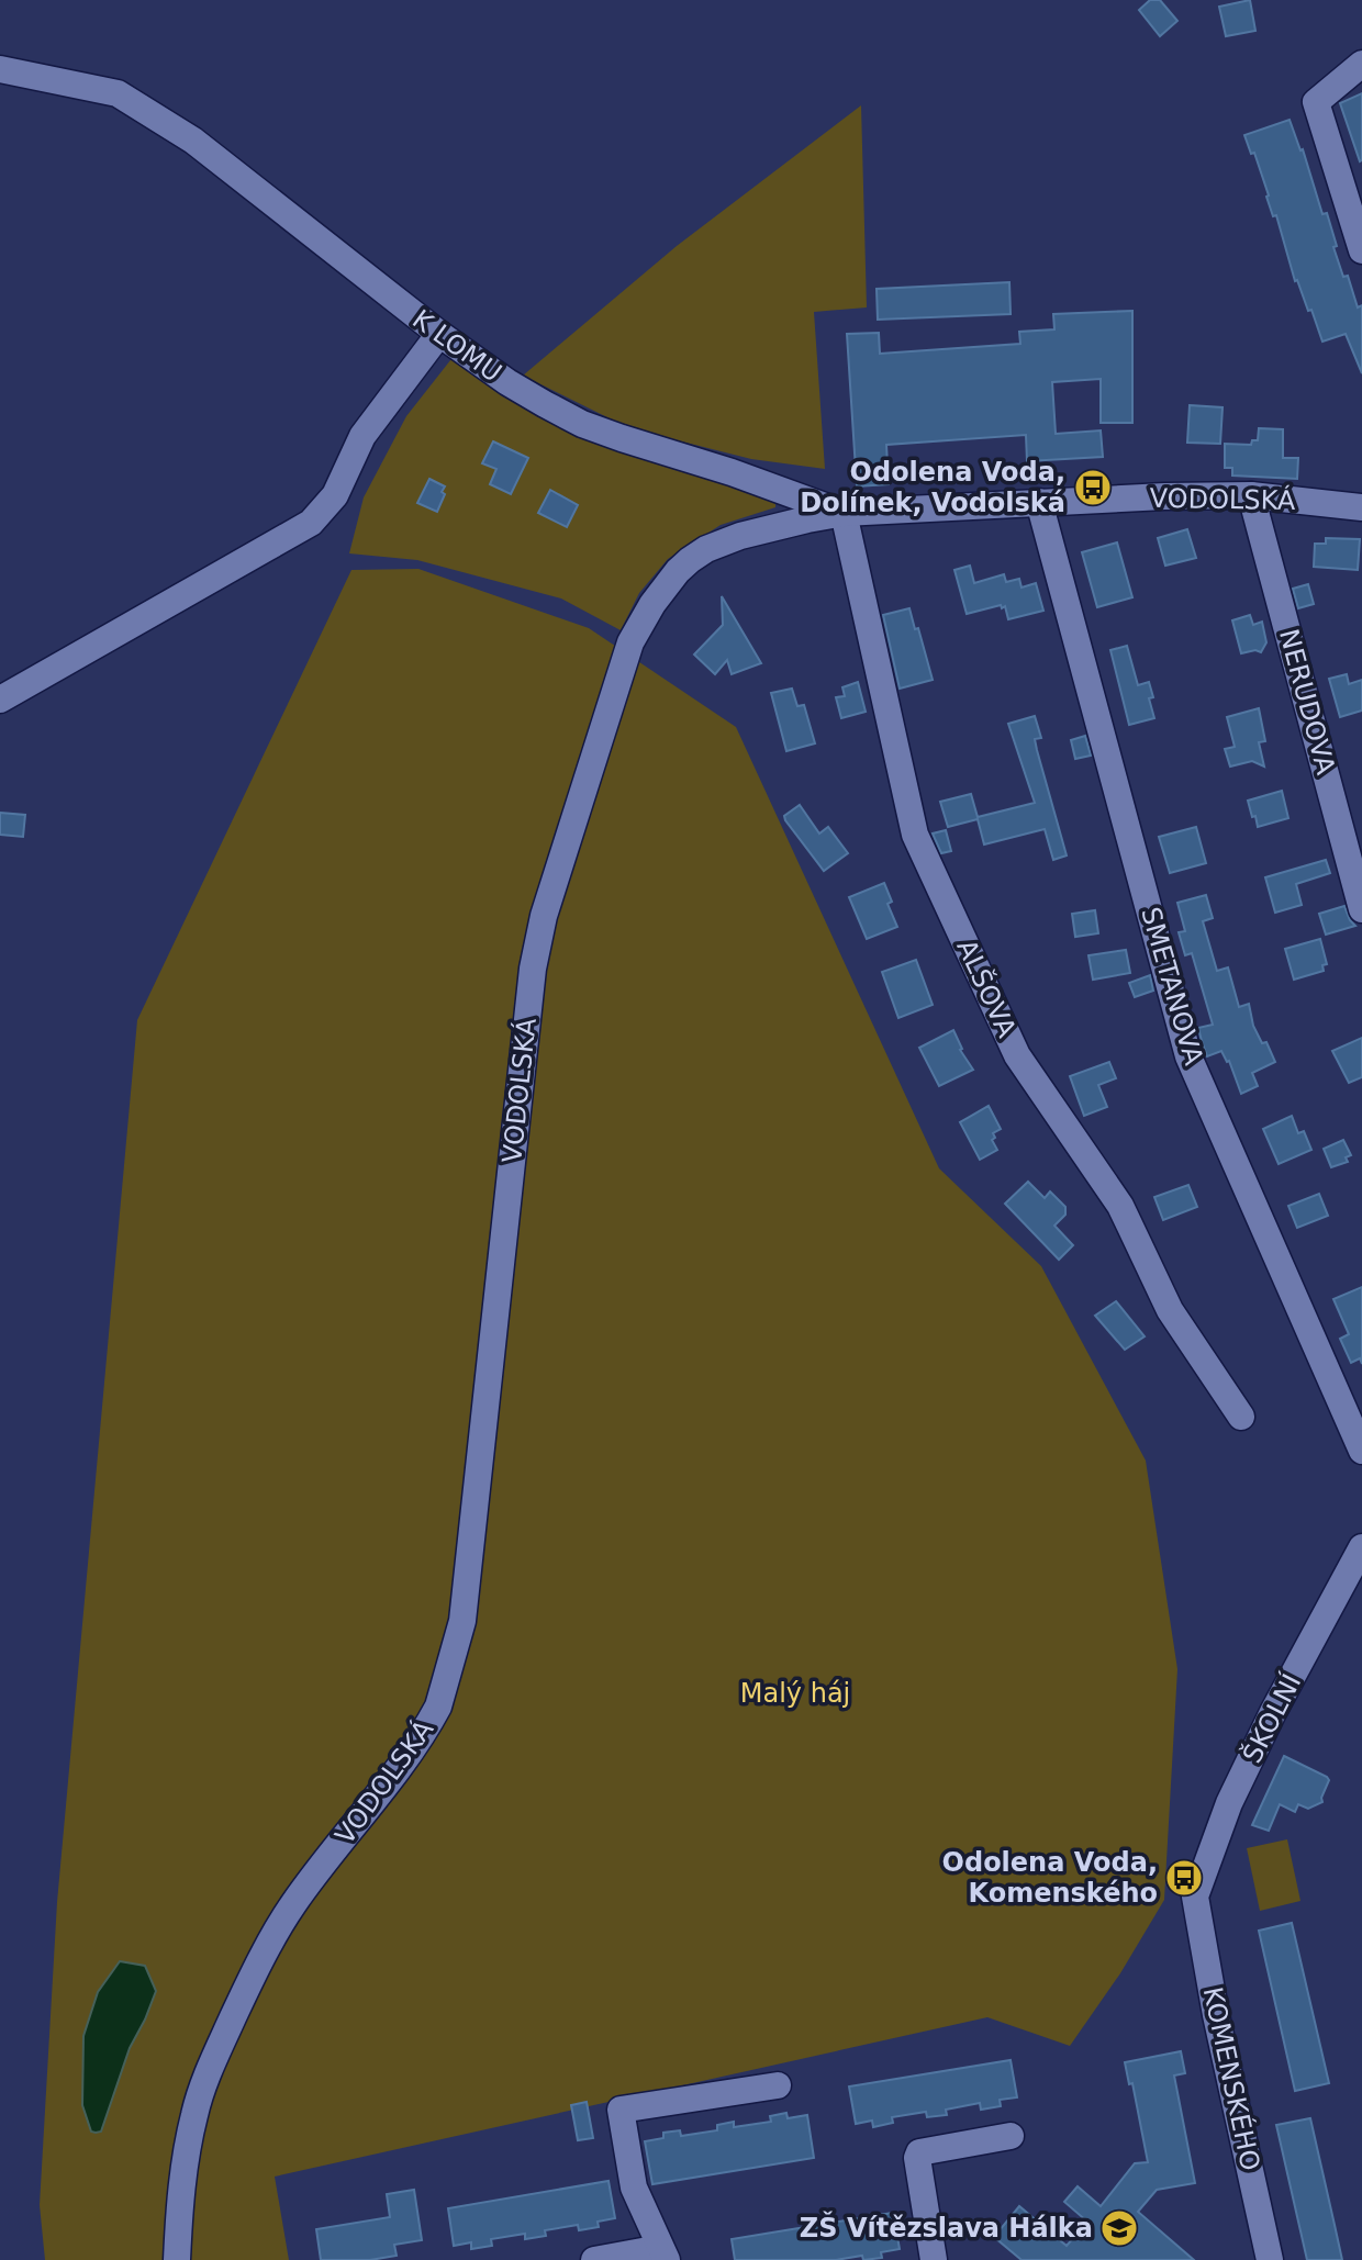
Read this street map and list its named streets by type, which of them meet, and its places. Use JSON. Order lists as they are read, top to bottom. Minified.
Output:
{"streets":{"street":["K LOMU","VODOLSKÁ","NERUDOVA","SMETANOVA","ALŠOVA","ŠKOLNÍ","KOMENSKÉHO"]},"crossings":[["K LOMU","VODOLSKÁ"],["K LOMU","ALŠOVA"],["VODOLSKÁ","NERUDOVA"],["VODOLSKÁ","SMETANOVA"],["VODOLSKÁ","ALŠOVA"],["ŠKOLNÍ","KOMENSKÉHO"]],"parks":["Malý háj"],"places":{"bus stop":["Odolena Voda, Dolínek, Vodolská","Odolena Voda, Komenského"],"school or university":["ZŠ Vítězslava Hálka"]}}
